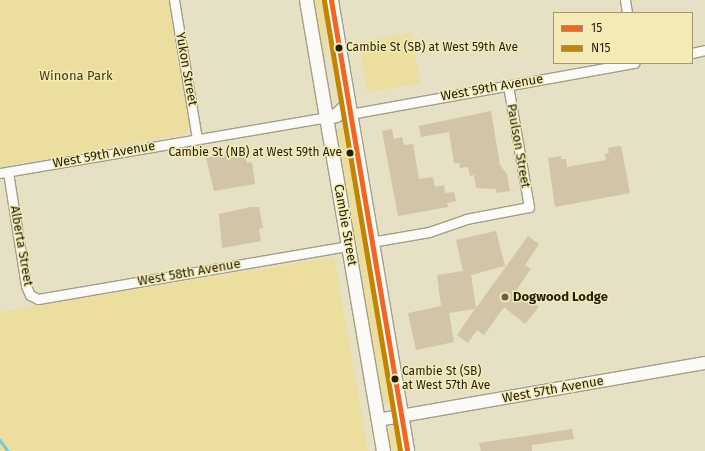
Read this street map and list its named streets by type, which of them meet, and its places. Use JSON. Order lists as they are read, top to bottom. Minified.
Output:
{"streets":{"main road":["Cambie Street"],"street":["Yukon Street","West 59th Avenue","Paulson Street","Alberta Street","West 58th Avenue","West 57th Avenue"]},"crossings":[["Yukon Street","West 59th Avenue"],["West 59th Avenue","Paulson Street"],["West 59th Avenue","Cambie Street"],["West 59th Avenue","Alberta Street"],["Paulson Street","Cambie Street"],["Cambie Street","West 58th Avenue"],["Cambie Street","West 57th Avenue"],["Alberta Street","West 58th Avenue"]],"parks":["Winona Park"],"places":["Cambie St (SB) at West 59th Ave","Cambie St (NB) at West 59th Ave","Dogwood Lodge","Cambie St (SB) at West 57th Ave"],"lines":["transit line 15","transit line N15"],"legend":["15","N15"]}
